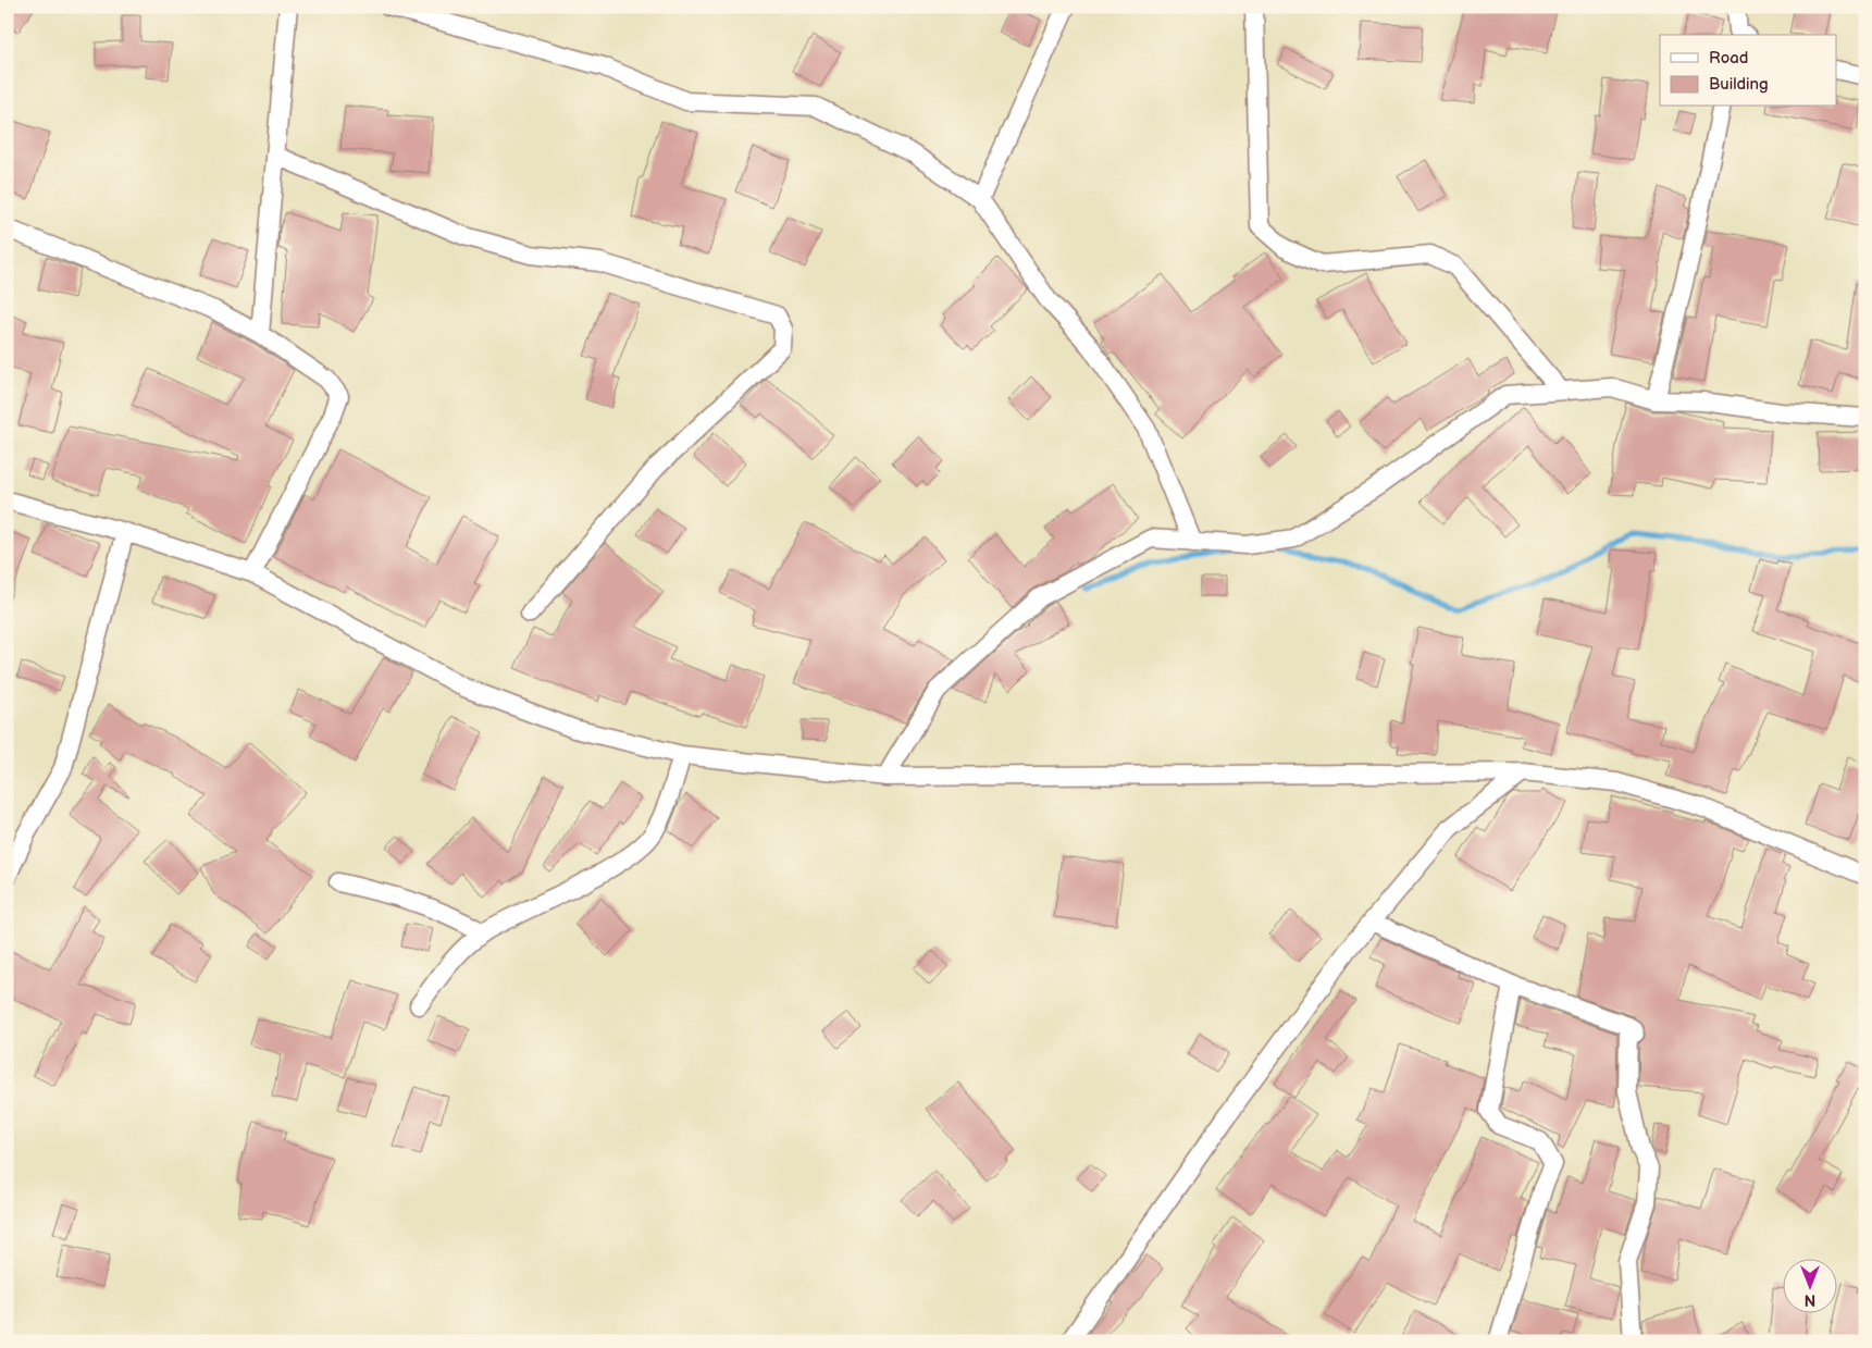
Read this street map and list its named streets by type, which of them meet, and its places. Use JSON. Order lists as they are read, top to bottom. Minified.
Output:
{"legend":["Road","Building"],"north":"bottom"}
